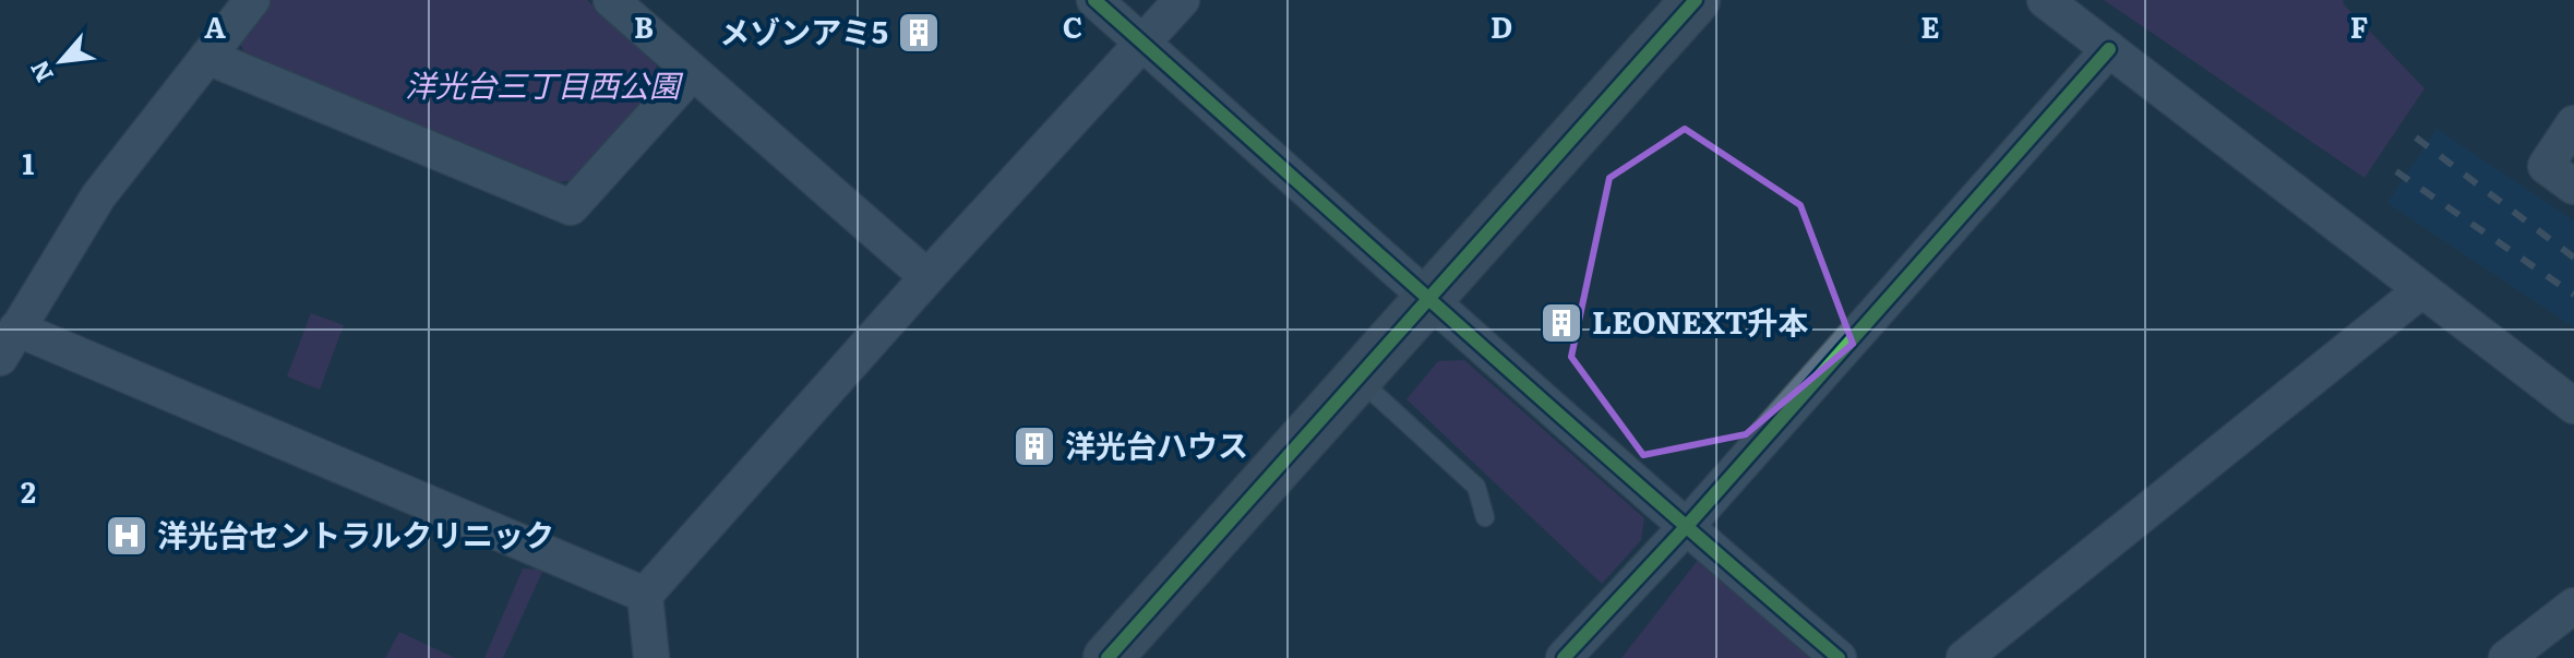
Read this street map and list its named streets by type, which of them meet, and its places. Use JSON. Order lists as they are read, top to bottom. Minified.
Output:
{"parks":["洋光台三丁目西公園"],"places":{"building":["メゾンアミ5","LEONEXT升本","洋光台ハウス"],"hospital":["洋光台セントラルクリニック"]},"north":"bottom left","grid":{"columns":["A","B","C","D","E","F"],"rows":["1","2"]}}
